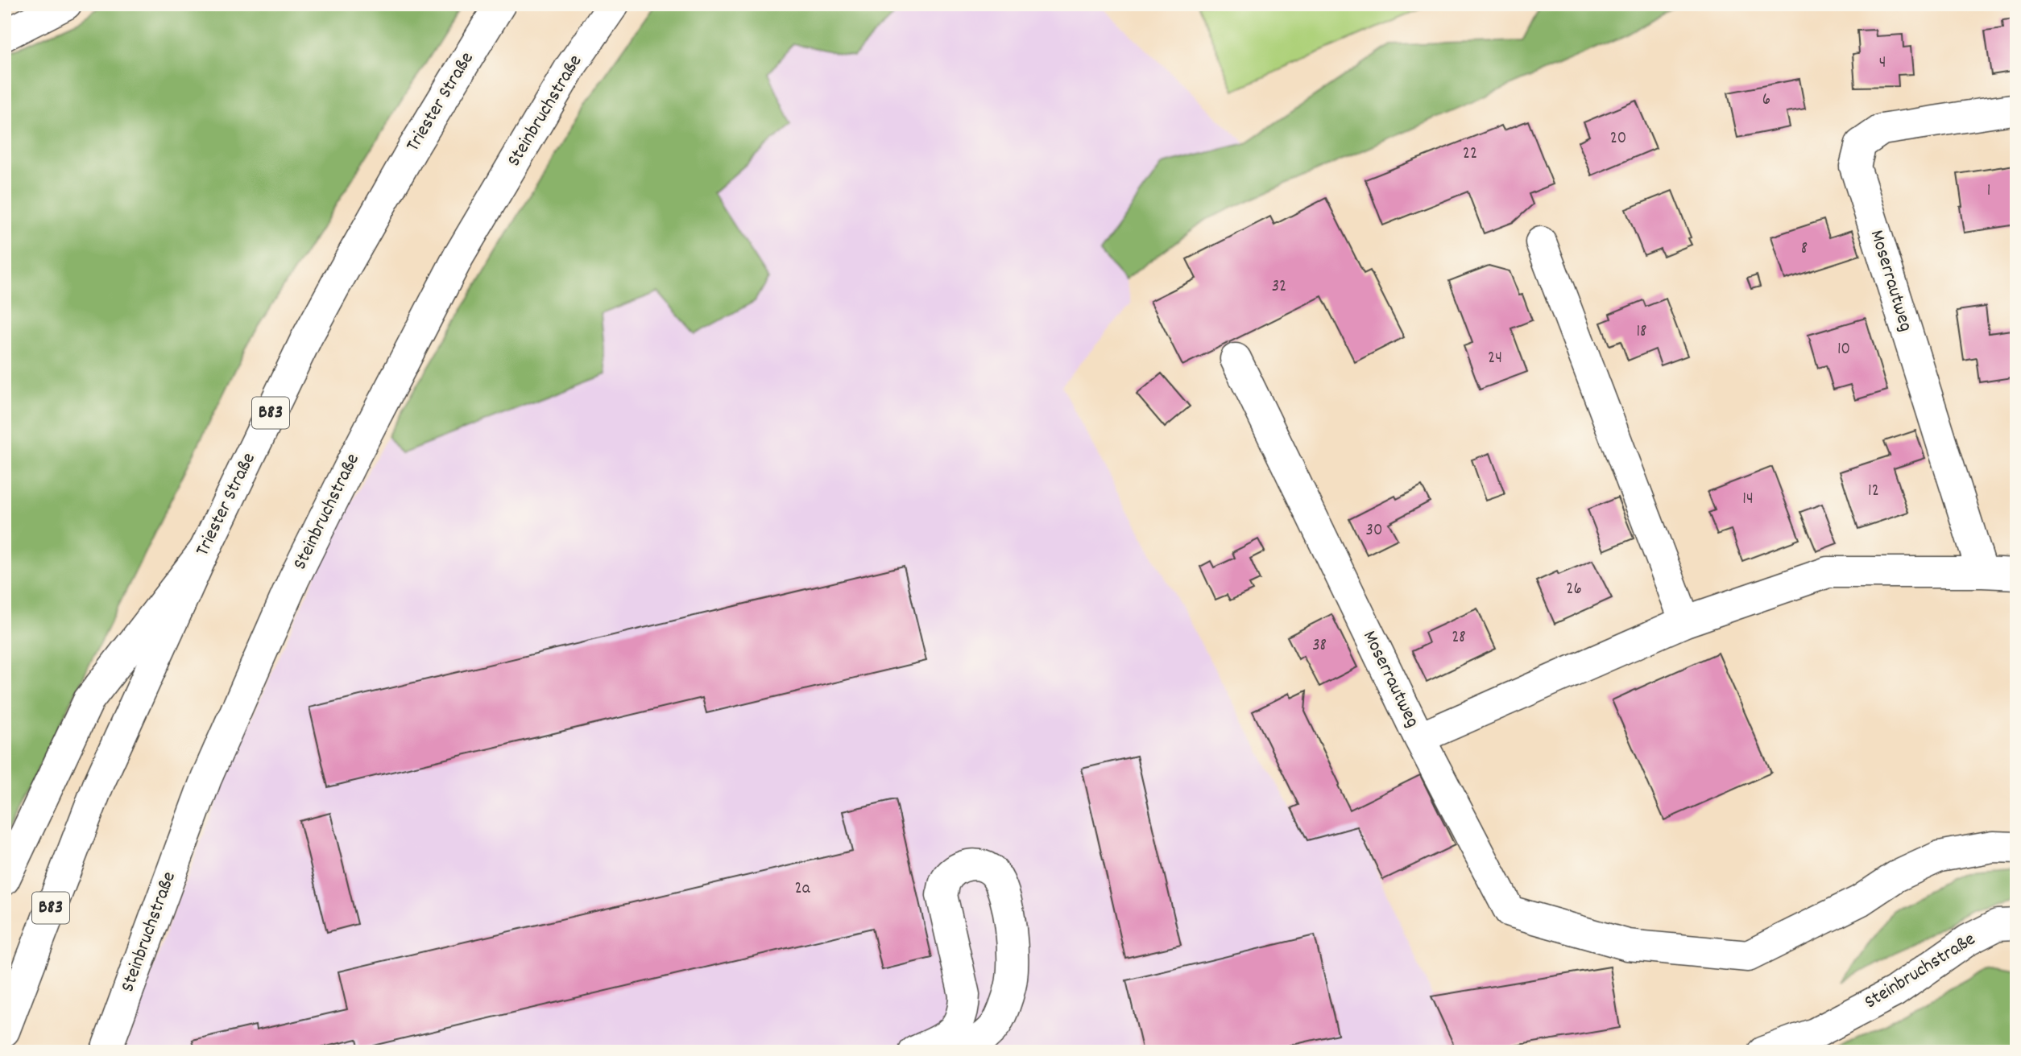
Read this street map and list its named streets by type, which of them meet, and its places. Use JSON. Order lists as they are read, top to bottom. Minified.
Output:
{"streets":{"main road":["Triester Straße","Steinbruchstraße","Moserrautweg","B83"]},"house_numbers":["4","6","20","22","1","8","32","18","10","24","12","14","30","26","28","38","2a"]}
